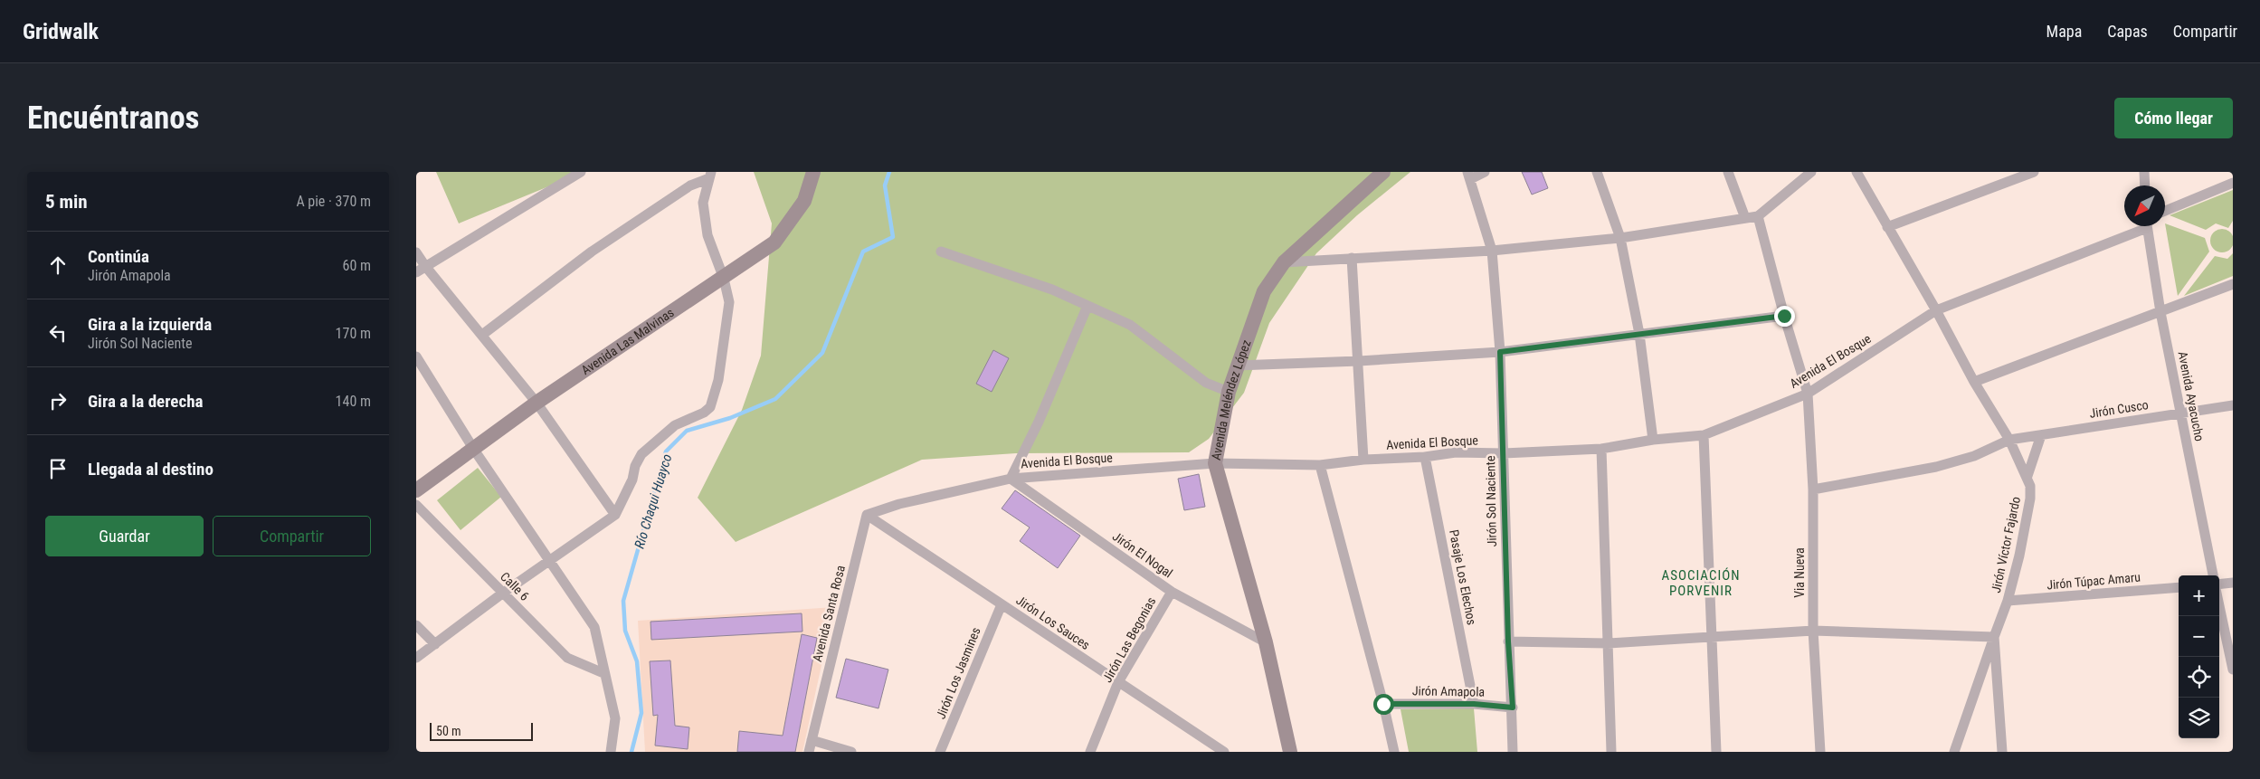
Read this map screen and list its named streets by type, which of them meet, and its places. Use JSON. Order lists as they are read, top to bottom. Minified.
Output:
{"streets":{"street":["Avenida Las Malvinas","Avenida El Bosque","Avenida Ayacucho","Avenida Meléndez López","Jirón Cusco","Jirón Sol Naciente","Jirón Víctor Fajardo","Jirón El Nogal","Via Nueva","Pasaje Los Elechos","Jirón Túpac Amaru","Calle 6","Avenida Santa Rosa","Jirón Los Sauces","Jirón Las Begonias","Jirón Los Jasmines","Jirón Amapola"]},"crossings":[["Avenida El Bosque","Avenida Meléndez López"],["Avenida El Bosque","Jirón Sol Naciente"],["Avenida El Bosque","Jirón Víctor Fajardo"],["Avenida El Bosque","Jirón El Nogal"],["Avenida El Bosque","Via Nueva"],["Avenida El Bosque","Pasaje Los Elechos"],["Avenida El Bosque","Avenida Santa Rosa"],["Avenida El Bosque","Jirón Los Sauces"],["Avenida Ayacucho","Jirón Cusco"],["Avenida Meléndez López","Jirón El Nogal"],["Jirón Cusco","Jirón Víctor Fajardo"],["Jirón Cusco","Via Nueva"],["Jirón Sol Naciente","Jirón Amapola"],["Jirón Víctor Fajardo","Jirón Túpac Amaru"],["Jirón El Nogal","Jirón Las Begonias"],["Pasaje Los Elechos","Jirón Amapola"],["Avenida Santa Rosa","Jirón Los Sauces"],["Jirón Los Sauces","Jirón Las Begonias"],["Jirón Los Sauces","Jirón Los Jasmines"]],"districts":["ASOCIACIÓN PORVENIR"],"water":["Río Chaqui Huayco"],"scale_bar":"50 m","north":"bottom left","page":{"header":"Gridwalk","nav":["Mapa","Capas","Compartir"],"buttons":["Cómo llegar",["Guardar","Compartir"]],"title":"Encuéntranos","heading":["5 min","A pie · 370 m"],"list":[["Continúa","Jirón Amapola","60 m"],["Gira a la izquierda","Jirón Sol Naciente","170 m"],["Gira a la derecha","140 m"],"Llegada al destino"],"map_buttons":["+","−"],"scale":"50 m"}}
